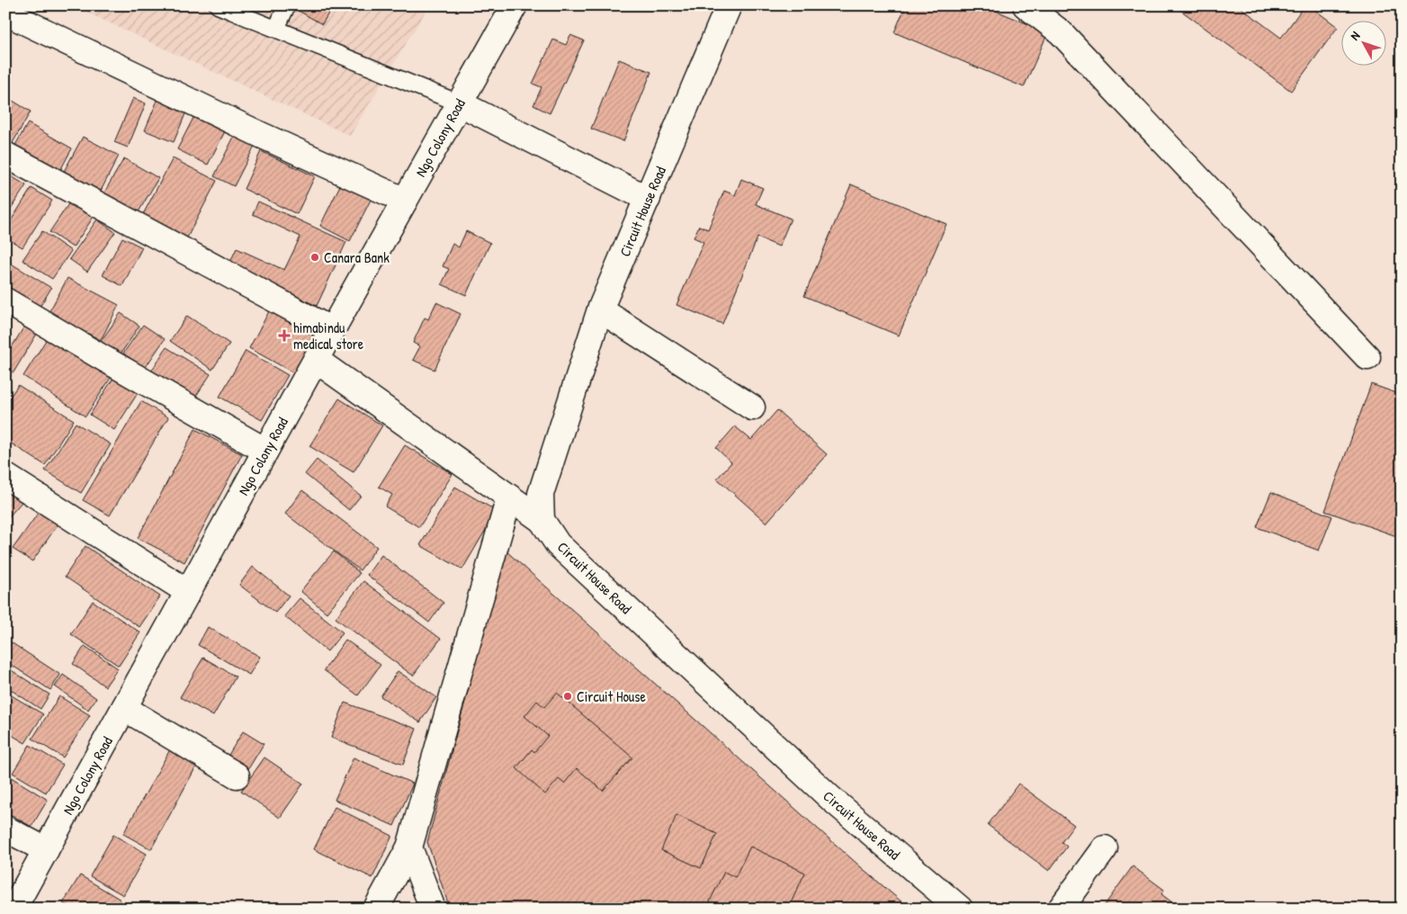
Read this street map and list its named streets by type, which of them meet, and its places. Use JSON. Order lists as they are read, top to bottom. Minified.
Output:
{"streets":{"street":["Ngo Colony Road","Circuit House Road"]},"places":{"other":["Canara Bank","Circuit House"],"health":["himabindu medical store"]},"north":"top left"}
